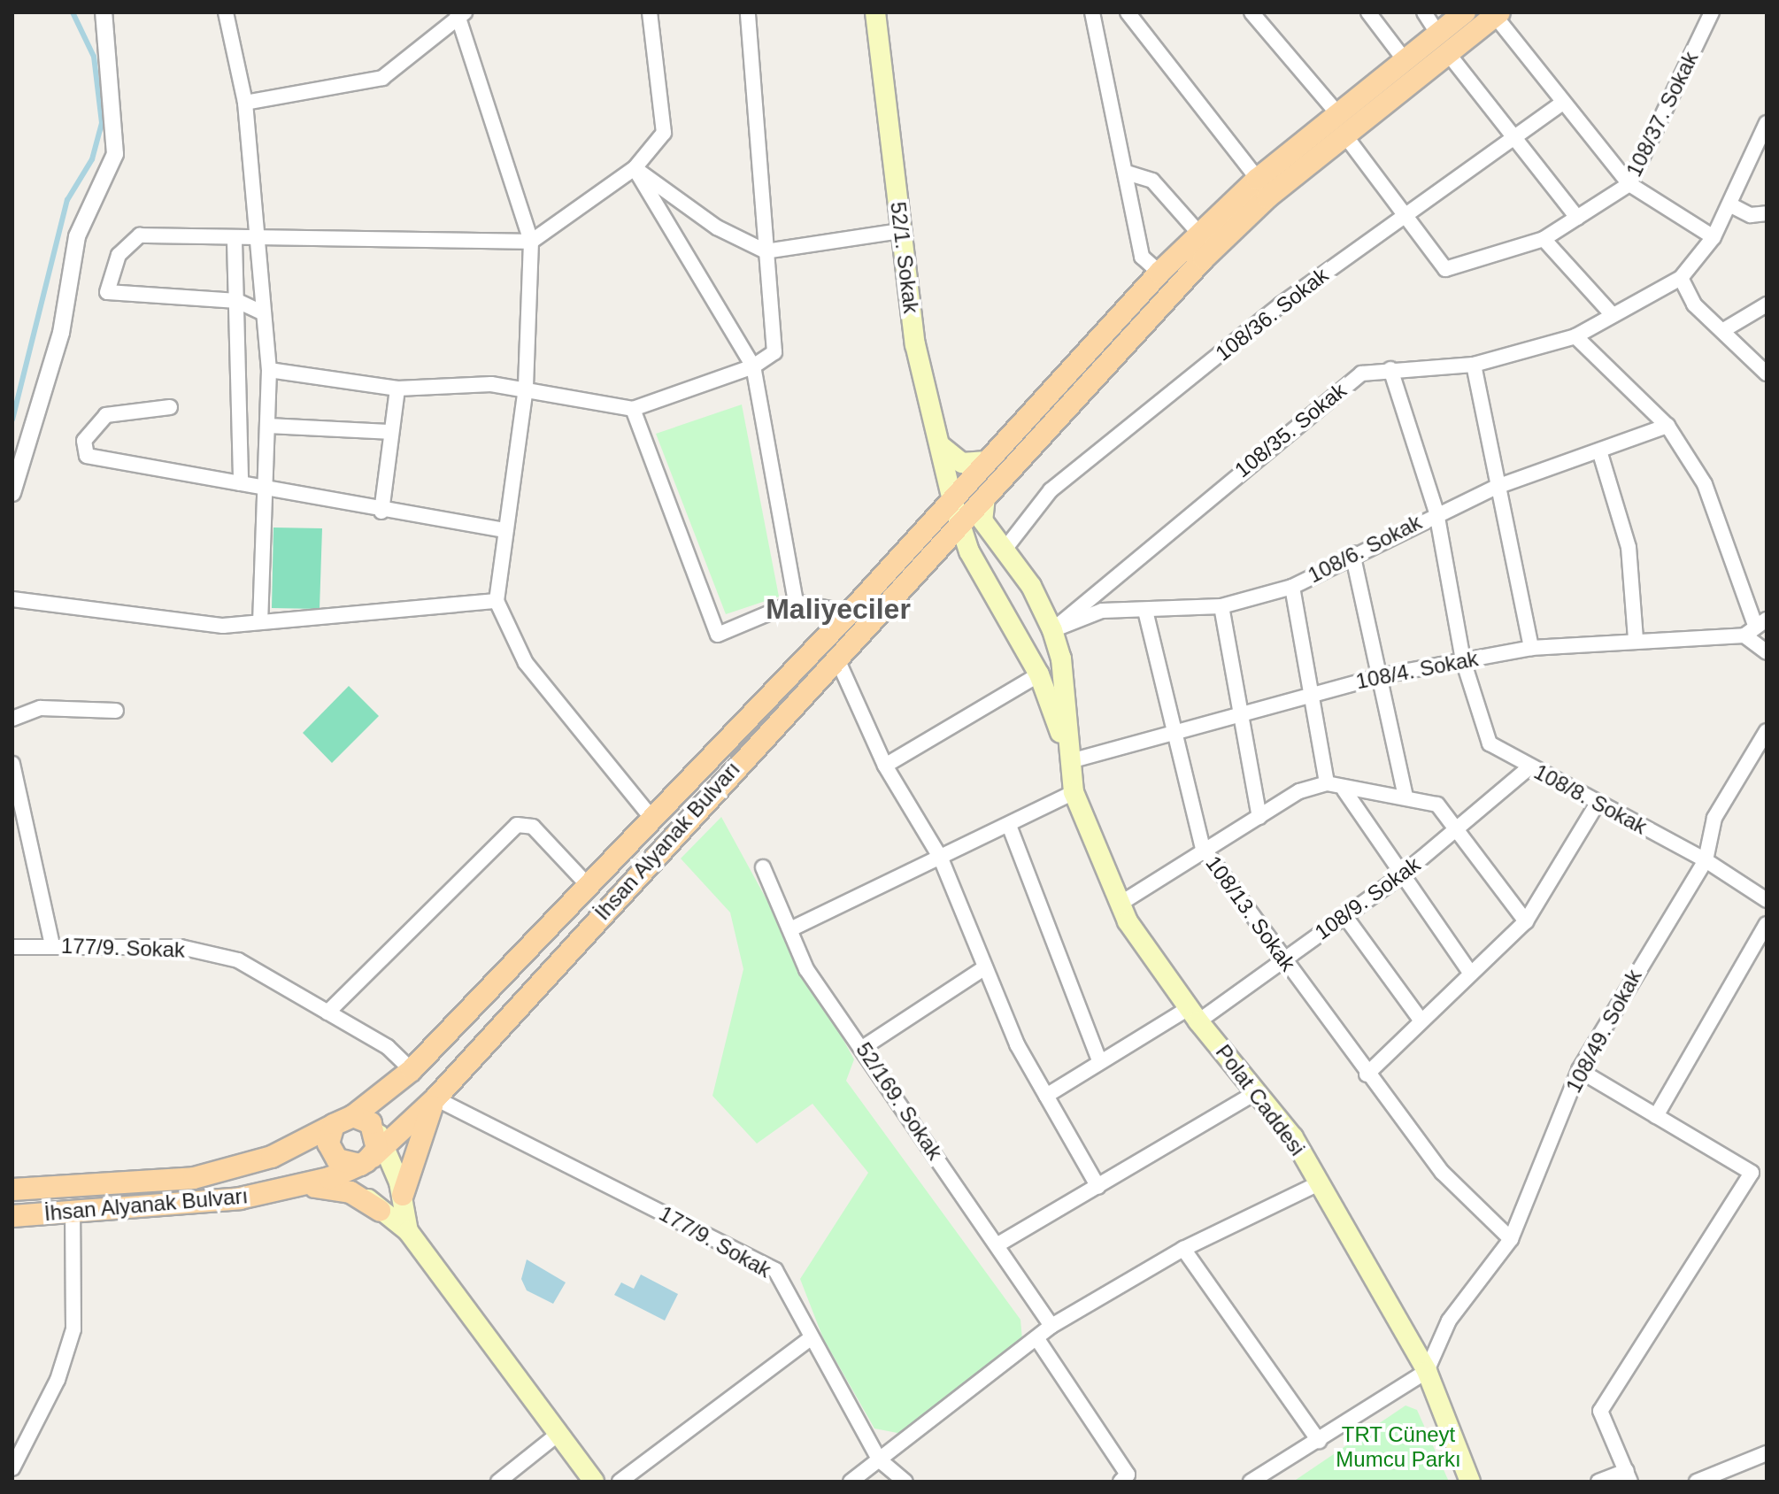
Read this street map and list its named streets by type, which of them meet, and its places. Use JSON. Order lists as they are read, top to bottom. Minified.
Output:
{"streets":{"main road":["52/1. Sokak","İhsan Alyanak Bulvarı","Polat Caddesi"],"street":["108/37. Sokak","108/36. Sokak","108/35. Sokak","108/6. Sokak","108/4. Sokak","108/8. Sokak","108/9. Sokak","108/13. Sokak","177/9. Sokak","108/49. Sokak","52/169. Sokak"]},"crossings":[["108/37. Sokak","108/36. Sokak"],["52/1. Sokak","İhsan Alyanak Bulvarı"],["52/1. Sokak","Polat Caddesi"],["108/36. Sokak","Polat Caddesi"],["108/35. Sokak","108/6. Sokak"],["108/35. Sokak","108/8. Sokak"],["108/35. Sokak","Polat Caddesi"],["108/6. Sokak","108/8. Sokak"],["108/6. Sokak","108/13. Sokak"],["108/6. Sokak","Polat Caddesi"],["108/4. Sokak","108/8. Sokak"],["108/4. Sokak","108/13. Sokak"],["108/4. Sokak","Polat Caddesi"],["108/8. Sokak","108/9. Sokak"],["108/8. Sokak","108/49. Sokak"],["İhsan Alyanak Bulvarı","177/9. Sokak"],["İhsan Alyanak Bulvarı","Polat Caddesi"],["108/9. Sokak","108/13. Sokak"],["108/9. Sokak","Polat Caddesi"],["108/13. Sokak","108/49. Sokak"],["108/49. Sokak","Polat Caddesi"]],"districts":["Maliyeciler"],"parks":["TRT Cüneyt Mumcu Parkı"]}
